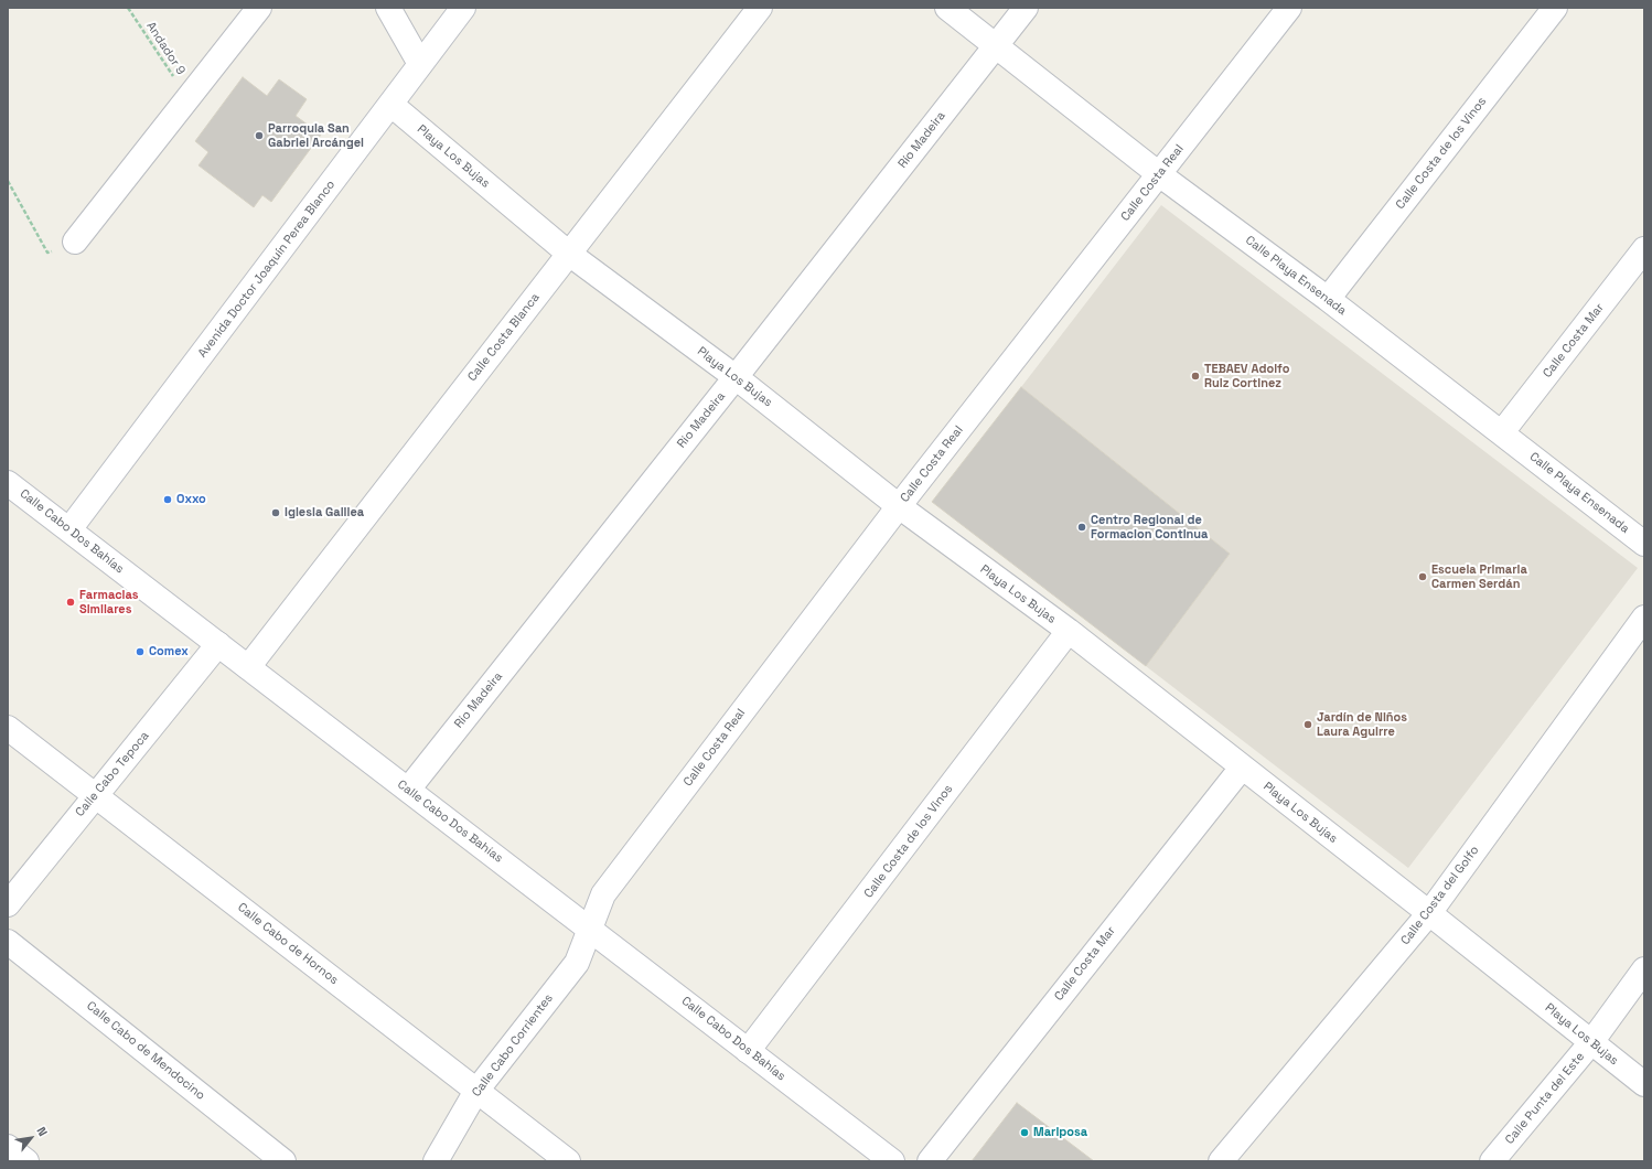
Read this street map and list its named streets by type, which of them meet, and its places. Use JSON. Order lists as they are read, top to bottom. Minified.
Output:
{"streets":{"street":["Río Madeira","Calle Costa de los Vinos","Playa Los Bujas","Calle Costa Real","Avenida Doctor Joaquín Perea Blanco","Calle Playa Ensenada","Calle Costa Blanca","Calle Costa Mar","Calle Cabo Dos Bahías","Calle Cabo Tepoca","Calle Costa del Golfo","Calle Cabo de Hornos","Calle Cabo Corrientes","Calle Cabo de Mendocino","Calle Punta del Este"],"path":["Andador 9"]},"crossings":[["Río Madeira","Playa Los Bujas"],["Río Madeira","Calle Playa Ensenada"],["Río Madeira","Calle Cabo Dos Bahías"],["Calle Costa de los Vinos","Playa Los Bujas"],["Calle Costa de los Vinos","Calle Playa Ensenada"],["Calle Costa de los Vinos","Calle Cabo Dos Bahías"],["Playa Los Bujas","Calle Costa Real"],["Playa Los Bujas","Avenida Doctor Joaquín Perea Blanco"],["Playa Los Bujas","Calle Costa Blanca"],["Playa Los Bujas","Calle Costa Mar"],["Playa Los Bujas","Calle Costa del Golfo"],["Playa Los Bujas","Calle Punta del Este"],["Calle Costa Real","Calle Playa Ensenada"],["Calle Costa Real","Calle Cabo Dos Bahías"],["Calle Costa Real","Calle Cabo Corrientes"],["Avenida Doctor Joaquín Perea Blanco","Calle Cabo Dos Bahías"],["Calle Playa Ensenada","Calle Costa Mar"],["Calle Costa Blanca","Calle Cabo Dos Bahías"],["Calle Cabo Dos Bahías","Calle Cabo Tepoca"],["Calle Cabo Dos Bahías","Calle Cabo Corrientes"],["Calle Cabo Tepoca","Calle Cabo de Hornos"],["Calle Cabo de Hornos","Calle Cabo Corrientes"]],"places":["Parroquia San Gabriel Arcángel","TEBAEV Adolfo Ruiz Cortinez","Oxxo","Iglesia Galilea","Centro Regional de Formacion Continua","Escuela Primaria Carmen Serdán","Farmacias Similares","Comex","Jardín de Niños Laura Aguirre","Mariposa"],"north":"top right"}
